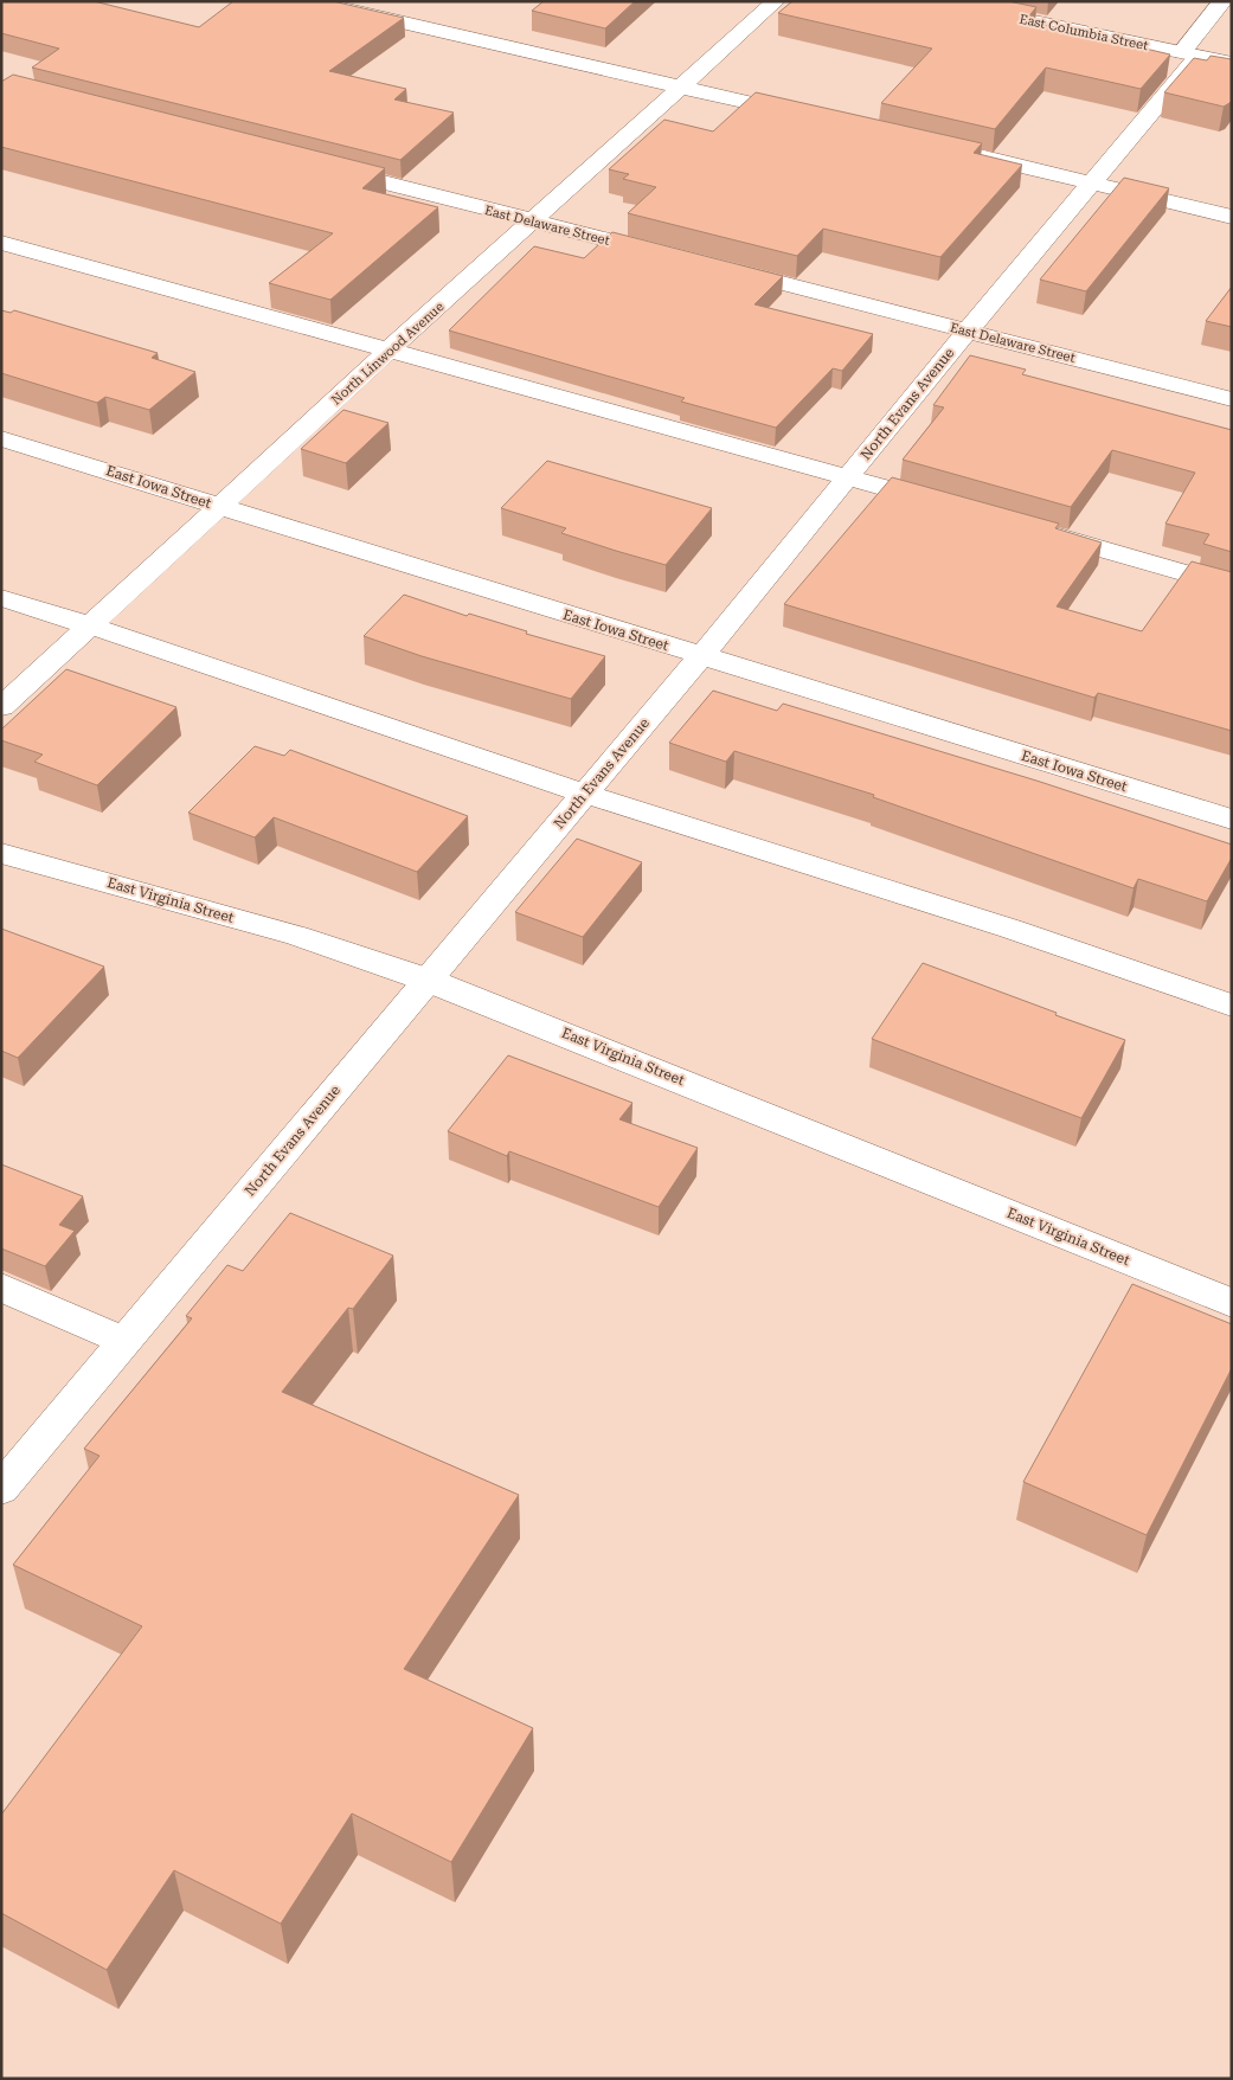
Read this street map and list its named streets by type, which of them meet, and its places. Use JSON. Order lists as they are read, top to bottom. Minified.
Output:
{"streets":{"street":["East Columbia Street","East Delaware Street","North Linwood Avenue","North Evans Avenue","East Iowa Street","East Virginia Street"]},"crossings":[["East Columbia Street","North Evans Avenue"],["East Delaware Street","North Linwood Avenue"],["East Delaware Street","North Evans Avenue"],["North Linwood Avenue","East Iowa Street"],["North Evans Avenue","East Iowa Street"],["North Evans Avenue","East Virginia Street"]]}
